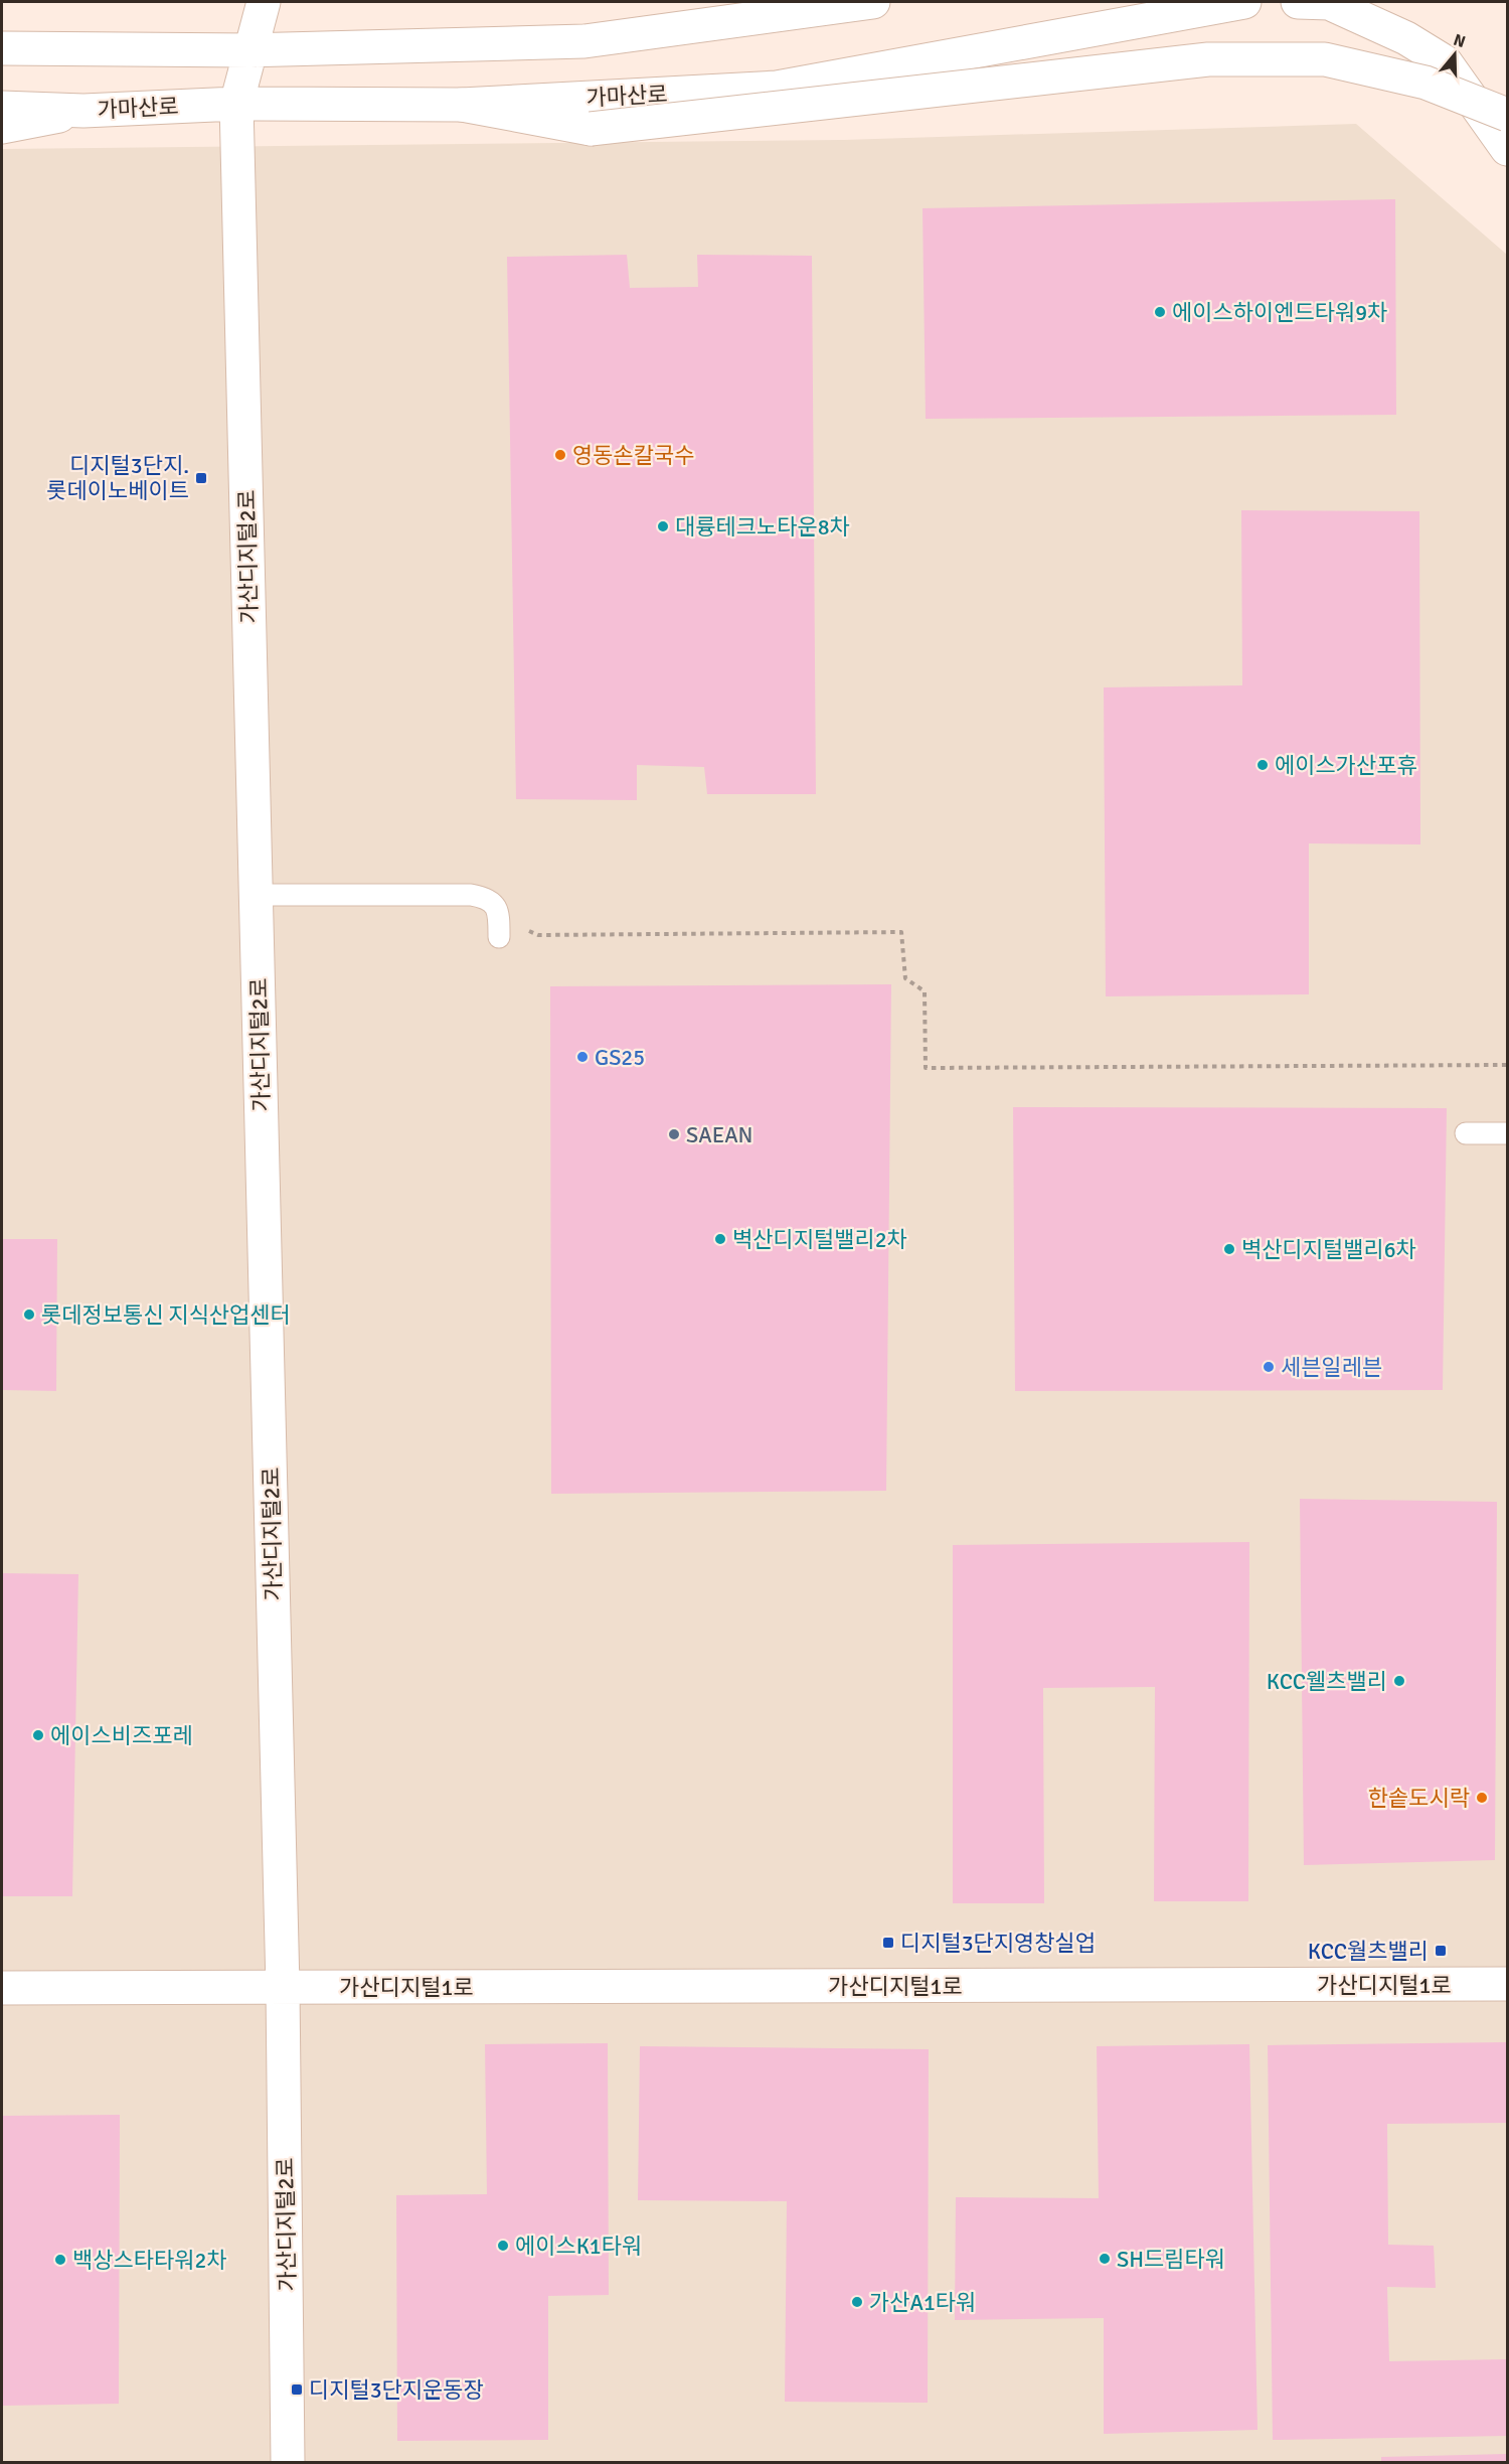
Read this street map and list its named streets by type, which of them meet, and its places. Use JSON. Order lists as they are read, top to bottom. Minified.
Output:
{"streets":{"street":["가마산로","가산디지털2로","가산디지털1로"]},"crossings":[["가마산로","가산디지털2로"],["가산디지털2로","가산디지털1로"]],"places":{"other":["에이스하이엔드타워9차","영동손칼국수","대륭테크노타운8차","에이스가산포휴","GS25","SAEAN","벽산디지털밸리2차","벽산디지털밸리6차","롯데정보통신 지식산업센터","세븐일레븐","KCC웰츠밸리","에이스비즈포레","한솥도시락","에이스K1타워","SH드림타워","백상스타타워2차","가산A1타워"],"transit":["디지털3단지. 롯데이노베이트","디지털3단지영창실업","KCC월츠밸리","디지털3단지운동장"]},"north":"top"}
